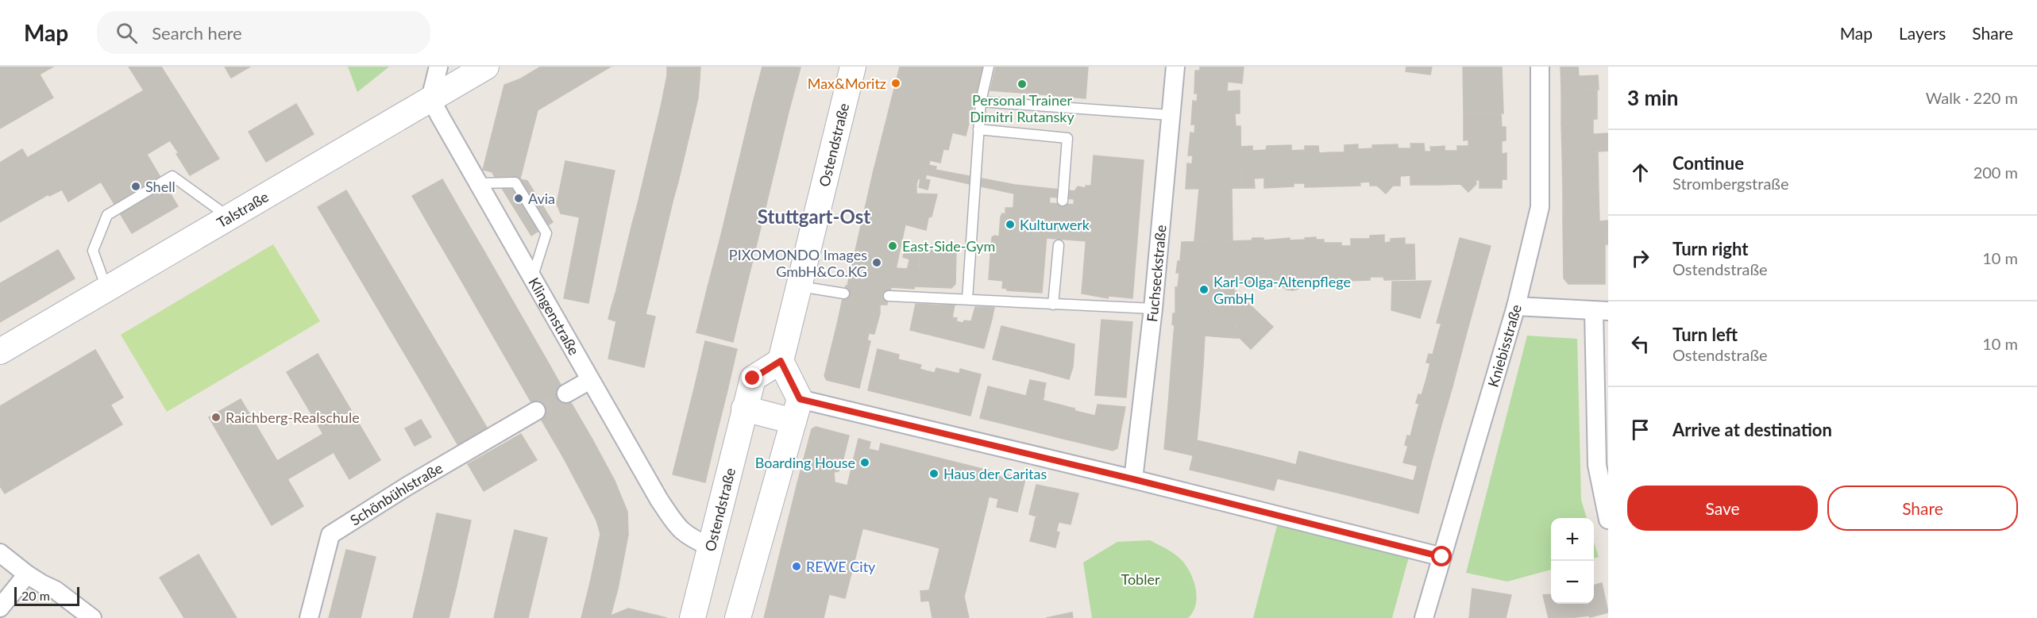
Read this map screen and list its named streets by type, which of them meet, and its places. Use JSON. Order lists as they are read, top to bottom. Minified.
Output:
{"streets":{"street":["Ostendstraße","Talstraße","Fuchseckstraße","Klingenstraße","Kniebisstraße","Schönbühlstraße"]},"crossings":[["Ostendstraße","Klingenstraße"],["Talstraße","Klingenstraße"]],"districts":["Stuttgart-Ost"],"parks":["Tobler"],"places":["Max&Moritz","Personal Trainer Dimitri Rutansky","Shell","Avia","Kulturwerk","East-Side-Gym","PIXOMONDO Images GmbH&Co.KG","Karl-Olga-Altenpflege GmbH","Raichberg-Realschule","Boarding House","Haus der Caritas","REWE City"],"scale_bar":"20 m","page":{"header":"Map","search":"Search here","nav":["Map","Layers","Share"],"heading":["3 min","Walk · 220 m"],"list":[["Continue","Strombergstraße","200 m"],["Turn right","Ostendstraße","10 m"],["Turn left","Ostendstraße","10 m"],"Arrive at destination"],"buttons":["Save","Share"],"map_buttons":["+","−"],"scale":"20 m"}}
